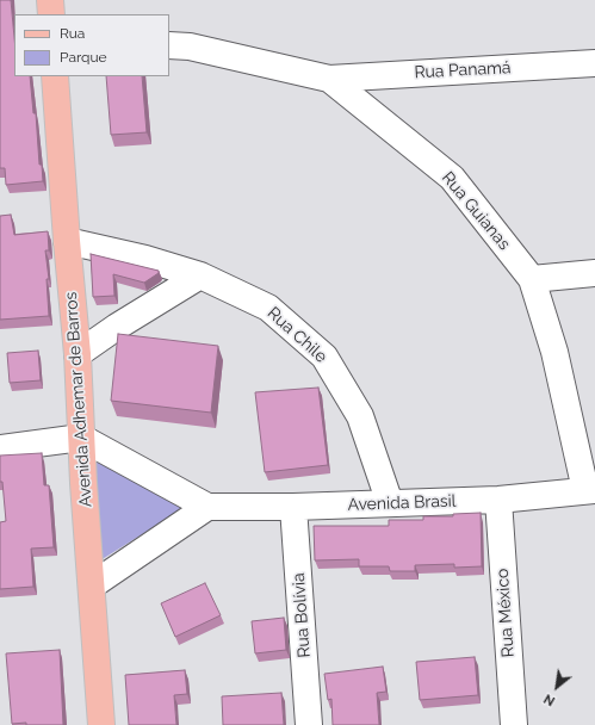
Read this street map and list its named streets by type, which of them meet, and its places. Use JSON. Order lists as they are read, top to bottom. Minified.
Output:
{"streets":{"main road":["Avenida Adhemar de Barros"],"street":["Rua Panamá","Rua Guianas","Rua Chile","Avenida Brasil","Rua México","Rua Bolívia"]},"crossings":[["Rua Panamá","Rua Guianas"],["Rua Guianas","Avenida Brasil"],["Rua Chile","Avenida Adhemar de Barros"],["Rua Chile","Avenida Brasil"],["Avenida Adhemar de Barros","Avenida Brasil"],["Avenida Brasil","Rua México"],["Avenida Brasil","Rua Bolívia"]],"legend":["Rua","Parque"],"north":"bottom left"}
